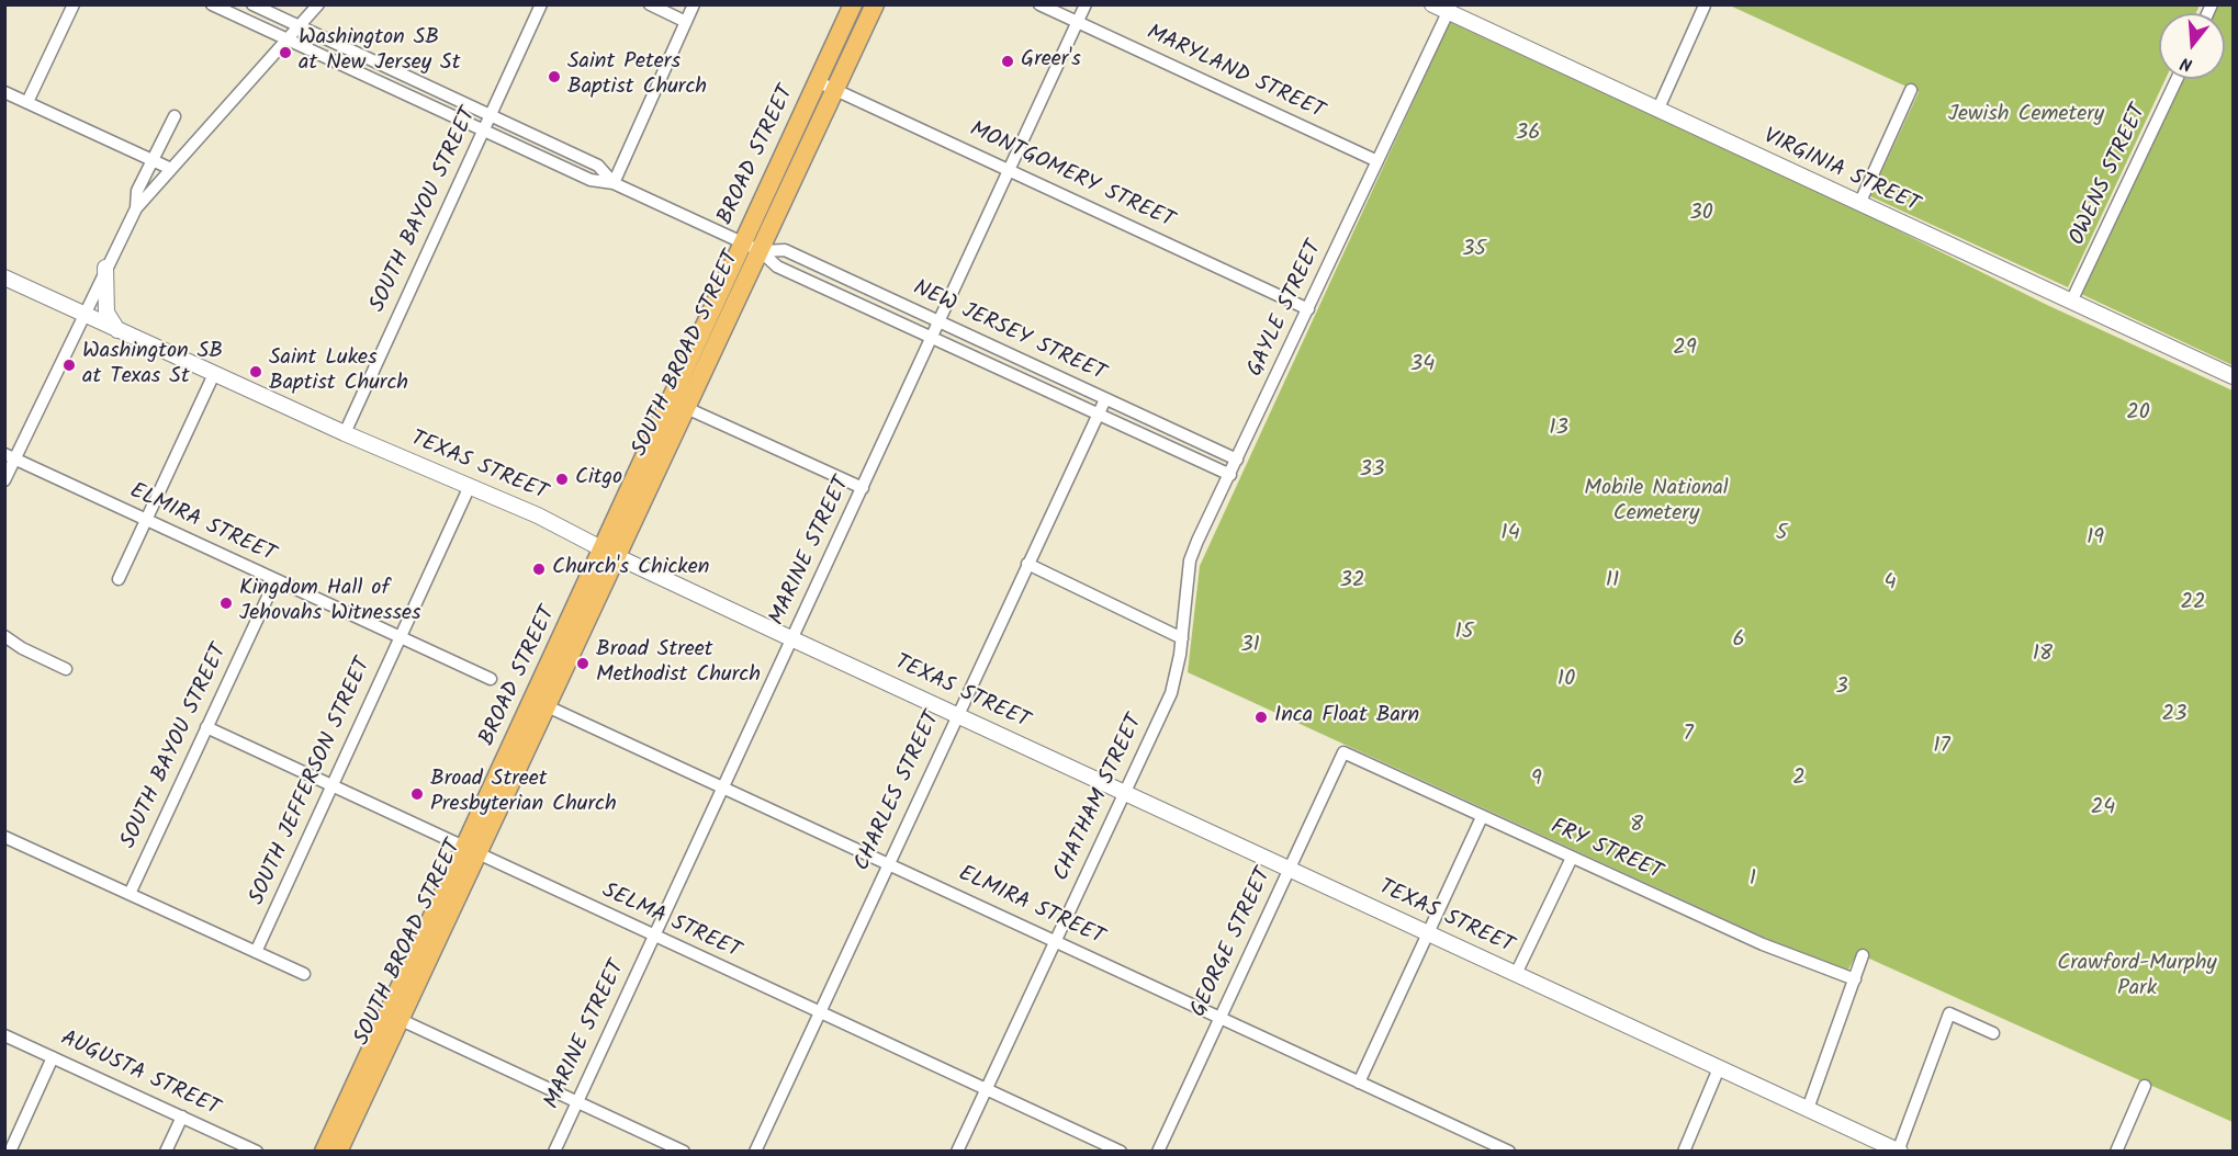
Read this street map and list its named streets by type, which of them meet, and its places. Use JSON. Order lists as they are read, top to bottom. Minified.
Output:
{"streets":{"main road":["BROAD STREET","SOUTH BROAD STREET"],"street":["MARYLAND STREET","VIRGINIA STREET","OWENS STREET","MONTGOMERY STREET","SOUTH BAYOU STREET","GAYLE STREET","NEW JERSEY STREET","TEXAS STREET","ELMIRA STREET","MARINE STREET","SOUTH JEFFERSON STREET","CHARLES STREET","CHATHAM STREET","FRY STREET","SELMA STREET","GEORGE STREET","AUGUSTA STREET"]},"crossings":[["MARYLAND STREET","GAYLE STREET"],["MARYLAND STREET","MARINE STREET"],["BROAD STREET","MONTGOMERY STREET"],["BROAD STREET","NEW JERSEY STREET"],["BROAD STREET","SOUTH BROAD STREET"],["BROAD STREET","TEXAS STREET"],["BROAD STREET","ELMIRA STREET"],["BROAD STREET","SELMA STREET"],["VIRGINIA STREET","OWENS STREET"],["VIRGINIA STREET","GAYLE STREET"],["MONTGOMERY STREET","GAYLE STREET"],["MONTGOMERY STREET","SOUTH BROAD STREET"],["MONTGOMERY STREET","MARINE STREET"],["SOUTH BAYOU STREET","NEW JERSEY STREET"],["SOUTH BAYOU STREET","TEXAS STREET"],["SOUTH BAYOU STREET","ELMIRA STREET"],["SOUTH BAYOU STREET","SELMA STREET"],["GAYLE STREET","NEW JERSEY STREET"],["GAYLE STREET","CHATHAM STREET"],["NEW JERSEY STREET","SOUTH BROAD STREET"],["NEW JERSEY STREET","MARINE STREET"],["NEW JERSEY STREET","CHARLES STREET"],["SOUTH BROAD STREET","TEXAS STREET"],["TEXAS STREET","MARINE STREET"],["TEXAS STREET","SOUTH JEFFERSON STREET"],["TEXAS STREET","CHARLES STREET"],["TEXAS STREET","CHATHAM STREET"],["TEXAS STREET","GEORGE STREET"],["ELMIRA STREET","MARINE STREET"],["ELMIRA STREET","SOUTH JEFFERSON STREET"],["ELMIRA STREET","CHARLES STREET"],["ELMIRA STREET","CHATHAM STREET"],["ELMIRA STREET","GEORGE STREET"],["MARINE STREET","SELMA STREET"],["SOUTH JEFFERSON STREET","SELMA STREET"],["CHARLES STREET","SELMA STREET"],["CHATHAM STREET","SELMA STREET"],["FRY STREET","GEORGE STREET"]],"parks":["Jewish Cemetery","36","30","35","29","34","20","13","33","Mobile National Cemetery","14","5","19","32","11","4","22","15","6","31","18","10","3","23","7","17","2","9","24","8","1","Crawford-Murphy Park"],"places":["Washington SB at New Jersey St","Greer's","Saint Peters Baptist Church","Washington SB at Texas St","Saint Lukes Baptist Church","Citgo","Church's Chicken","Kingdom Hall of Jehovahs Witnesses","Broad Street Methodist Church","Inca Float Barn","Broad Street Presbyterian Church"],"north":"bottom"}
